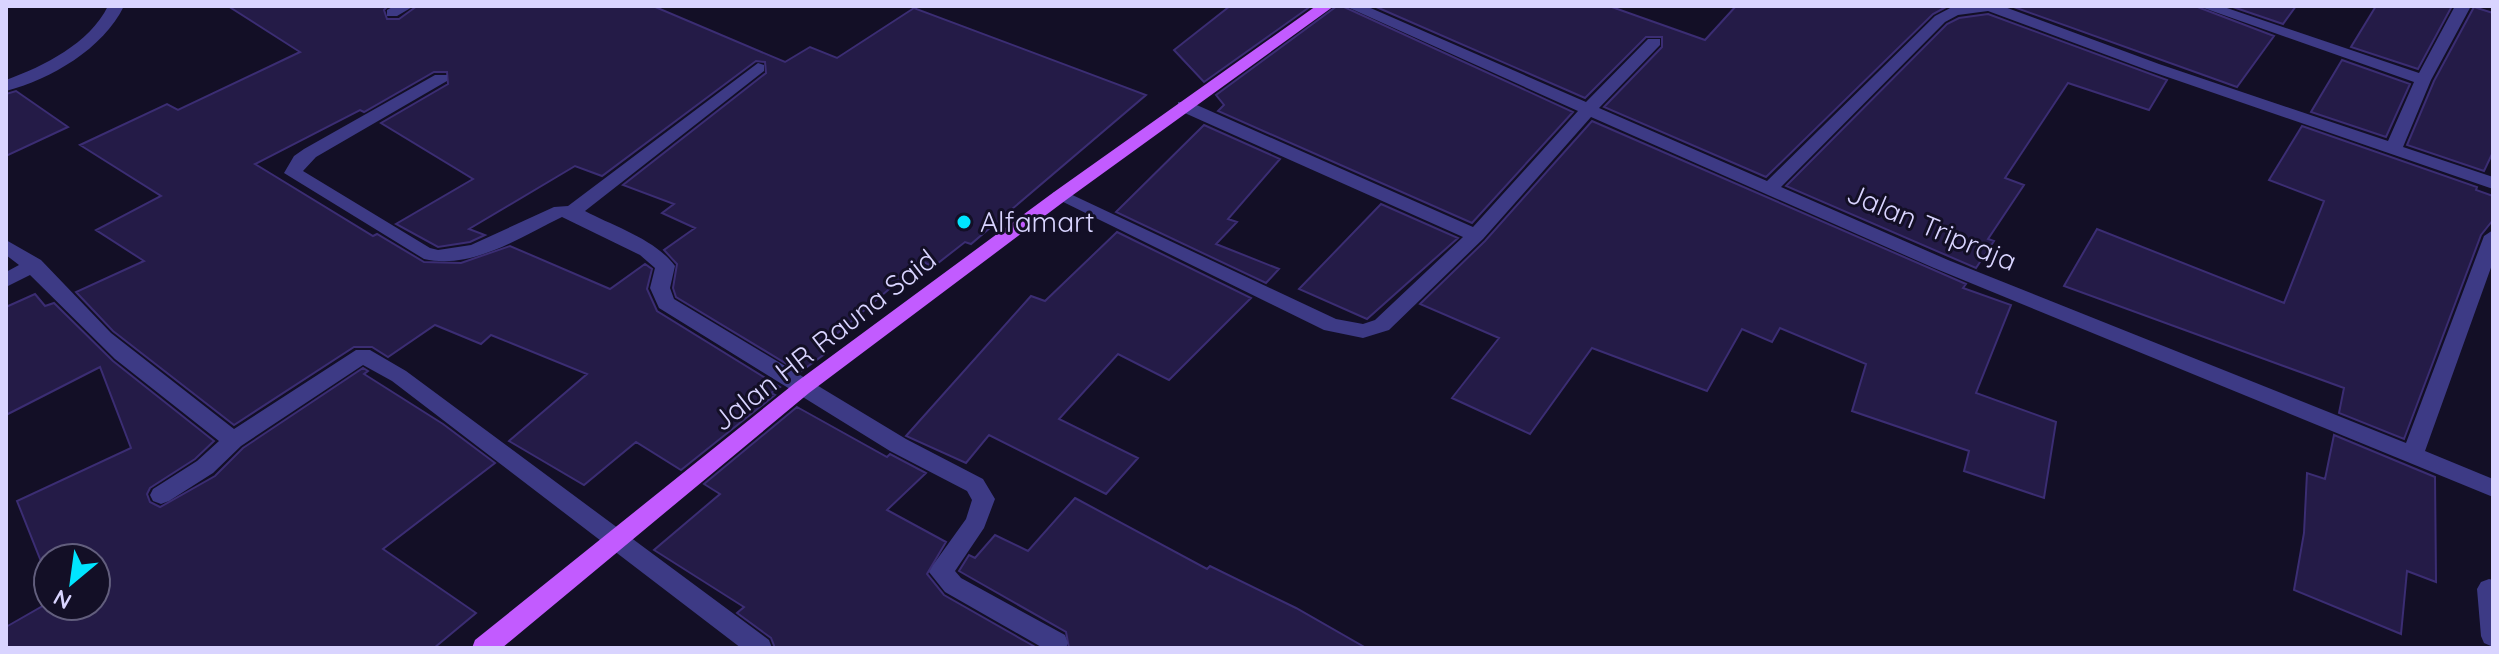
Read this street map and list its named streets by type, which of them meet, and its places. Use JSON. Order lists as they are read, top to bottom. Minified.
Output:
{"streets":{"main road":["Jalan HR Rauna Said"],"street":["Jalan Tripraja"]},"places":["Alfamart"],"north":"bottom left"}
